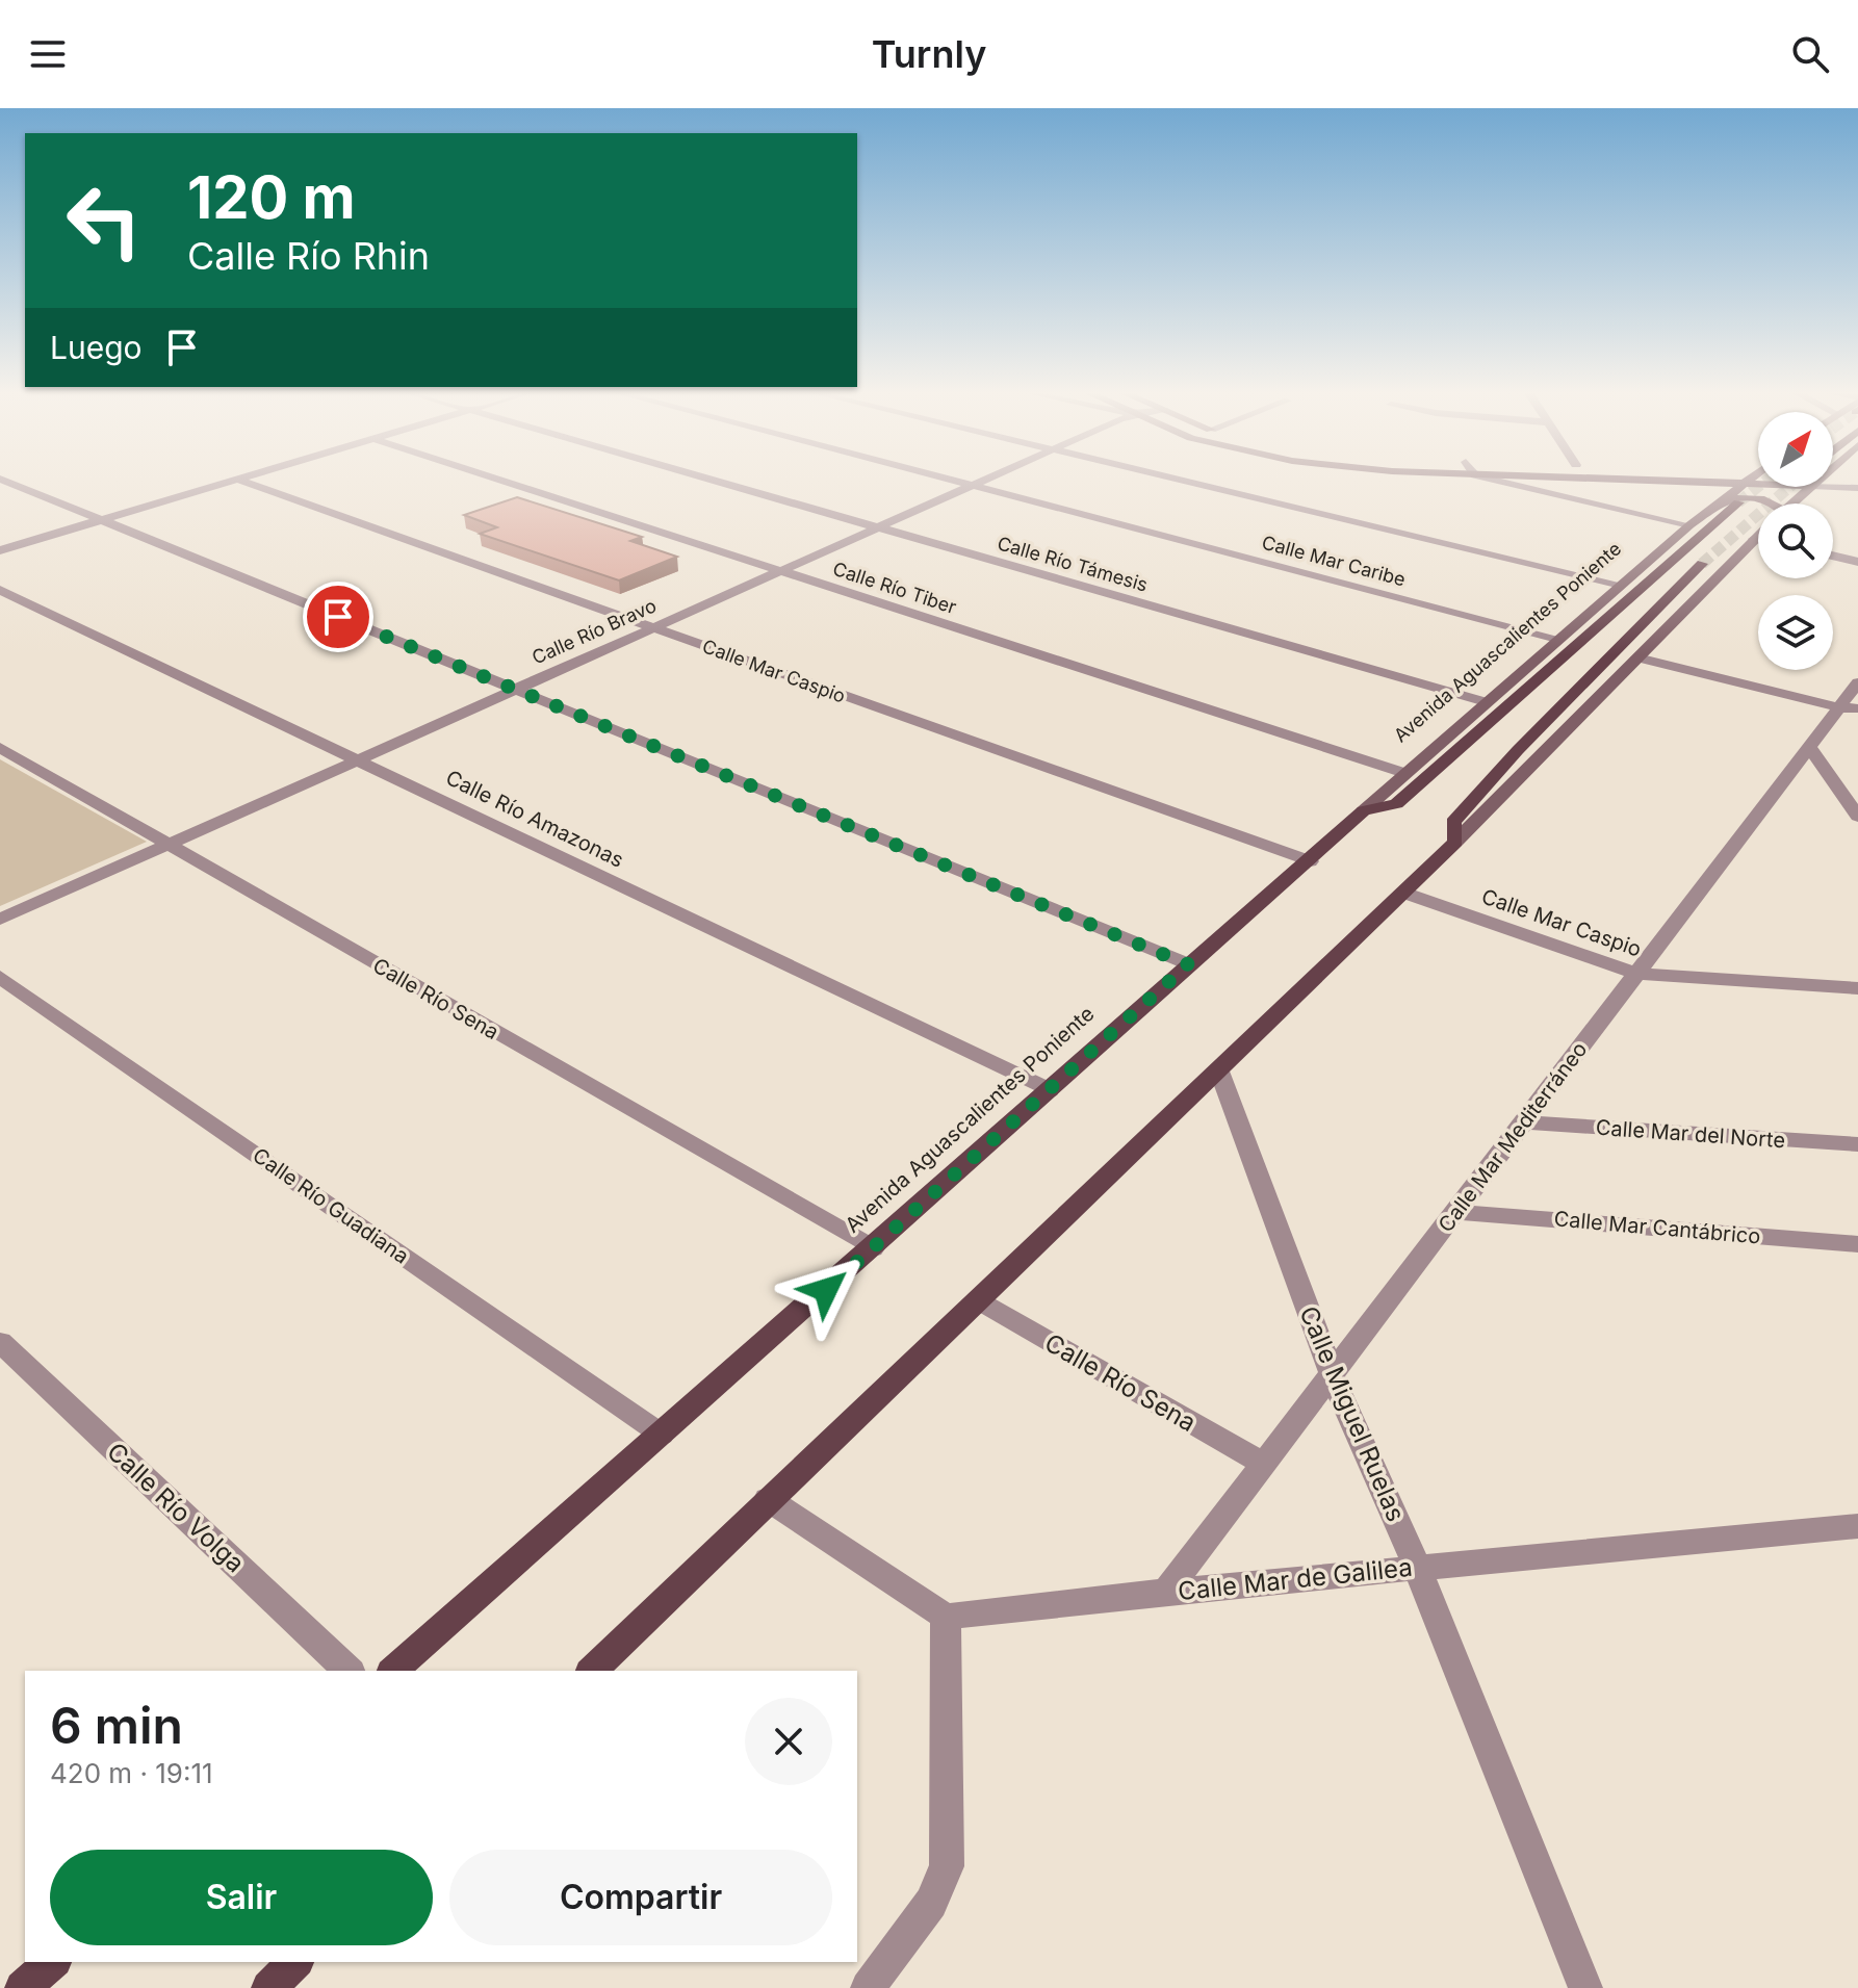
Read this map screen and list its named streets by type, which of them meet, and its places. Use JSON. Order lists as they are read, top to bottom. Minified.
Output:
{"streets":{"main road":["Avenida Aguascalientes Poniente"],"street":["Calle Mar Caribe","Calle Río Támesis","Calle Río Tiber","Calle Río Bravo","Calle Mar Caspio","Calle Río Amazonas","Calle Río Sena","Calle Mar del Norte","Calle Mar Mediterráneo","Calle Río Guadiana","Calle Mar Cantábrico","Calle Miguel Ruelas","Calle Río Volga","Calle Mar de Galilea"]},"crossings":[["Calle Mar Caribe","Calle Río Bravo"],["Calle Mar Caribe","Avenida Aguascalientes Poniente"],["Calle Río Támesis","Calle Río Bravo"],["Calle Río Támesis","Avenida Aguascalientes Poniente"],["Calle Río Tiber","Calle Río Bravo"],["Calle Río Tiber","Avenida Aguascalientes Poniente"],["Calle Río Bravo","Calle Mar Caspio"],["Calle Río Bravo","Calle Río Amazonas"],["Calle Río Bravo","Calle Río Sena"],["Avenida Aguascalientes Poniente","Calle Mar Caspio"],["Avenida Aguascalientes Poniente","Calle Río Amazonas"],["Avenida Aguascalientes Poniente","Calle Río Sena"],["Avenida Aguascalientes Poniente","Calle Río Guadiana"],["Calle Mar Caspio","Calle Mar Mediterráneo"],["Calle Río Sena","Calle Mar Mediterráneo"],["Calle Mar del Norte","Calle Mar Mediterráneo"],["Calle Mar Mediterráneo","Calle Mar Cantábrico"],["Calle Mar Mediterráneo","Calle Miguel Ruelas"],["Calle Mar Mediterráneo","Calle Mar de Galilea"],["Calle Miguel Ruelas","Calle Mar de Galilea"]],"north":"top right","page":{"header":"Turnly","turn":["120 m","Calle Río Rhin"],"then":"Luego","heading":["6 min","420 m · 19:11"],"buttons":["Salir","Compartir"]}}
